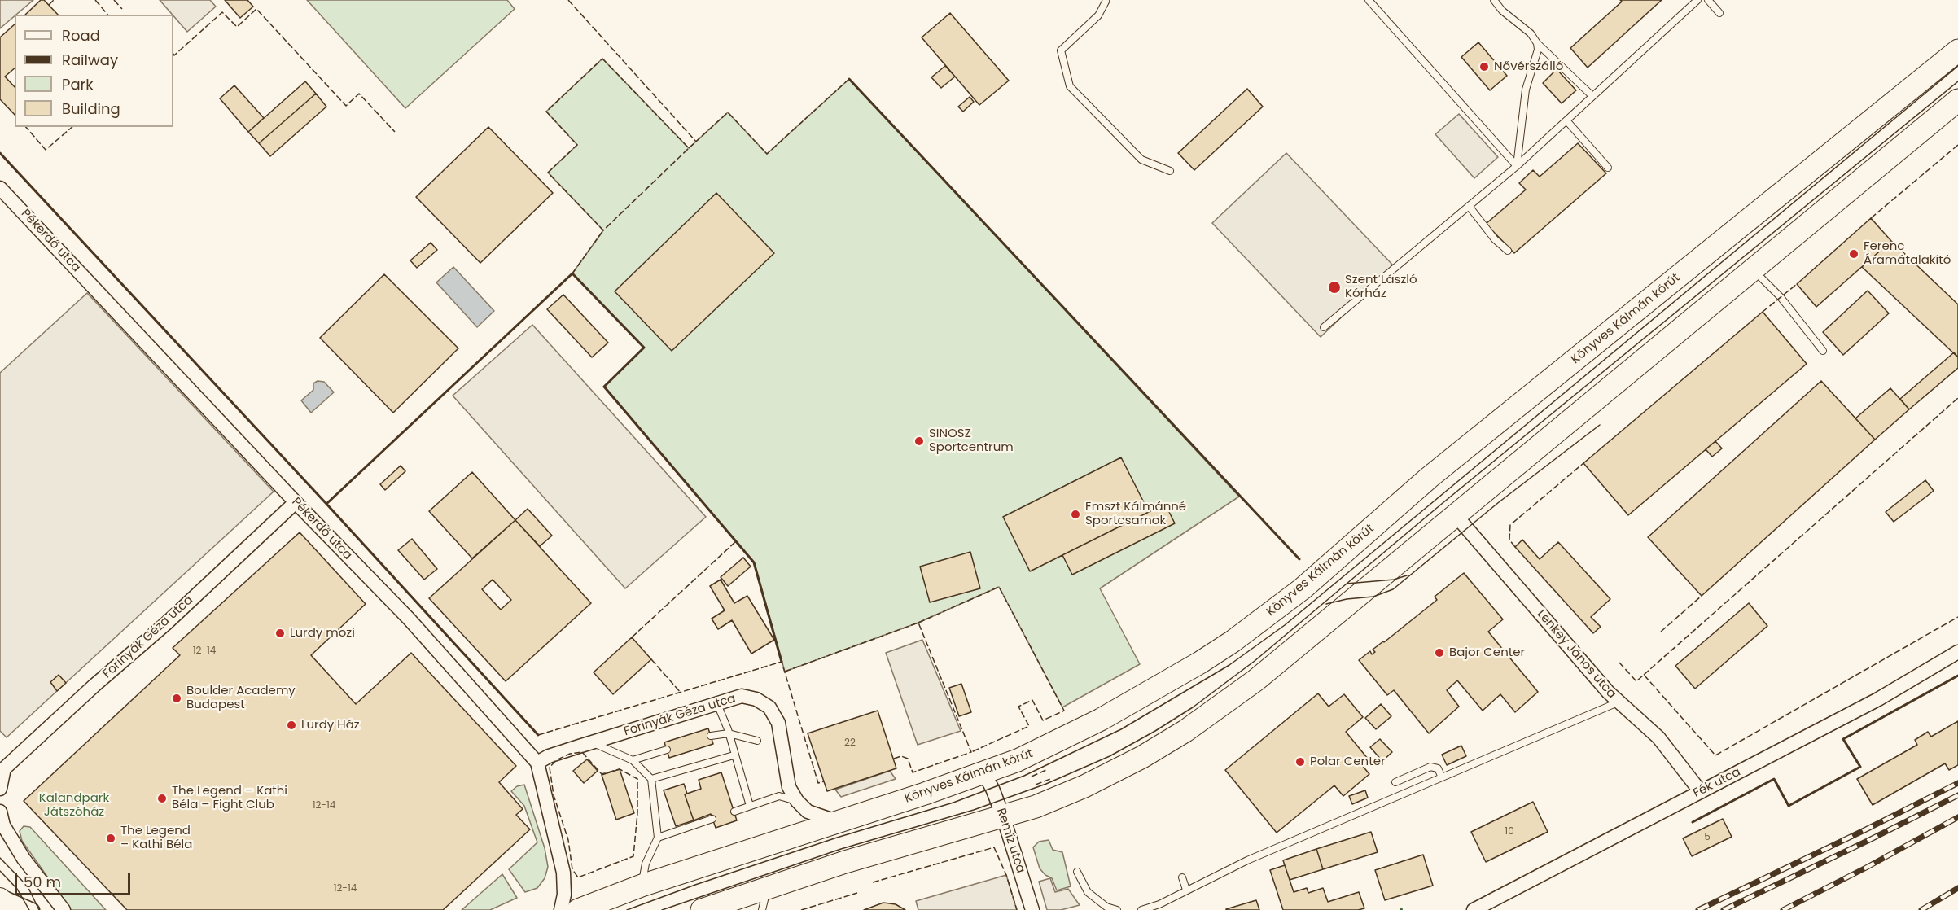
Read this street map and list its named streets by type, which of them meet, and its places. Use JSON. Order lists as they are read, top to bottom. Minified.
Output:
{"streets":{"main road":["Könyves Kálmán körút"],"street":["Pékerdő utca","Forinyák Géza utca","Lenkey János utca","Fék utca","Remíz utca"]},"crossings":[["Pékerdő utca","Forinyák Géza utca"],["Könyves Kálmán körút","Remíz utca"],["Lenkey János utca","Fék utca"]],"parks":["Kalandpark Játszóház"],"places":["Nővérszálló","Ferenc Áramátalakító","Szent László Kórház","SINOSZ Sportcentrum","Emszt Kálmánné Sportcsarnok","Lurdy mozi","Bajor Center","Boulder Academy Budapest","Lurdy Ház","Polar Center","The Legend – Kathi Béla – Fight Club","The Legend – Kathi Béla"],"house_numbers":["12-14","22","12-14","10","5","12-14"],"legend":["Road","Railway","Park","Building"],"scale_bar":"50 m"}
